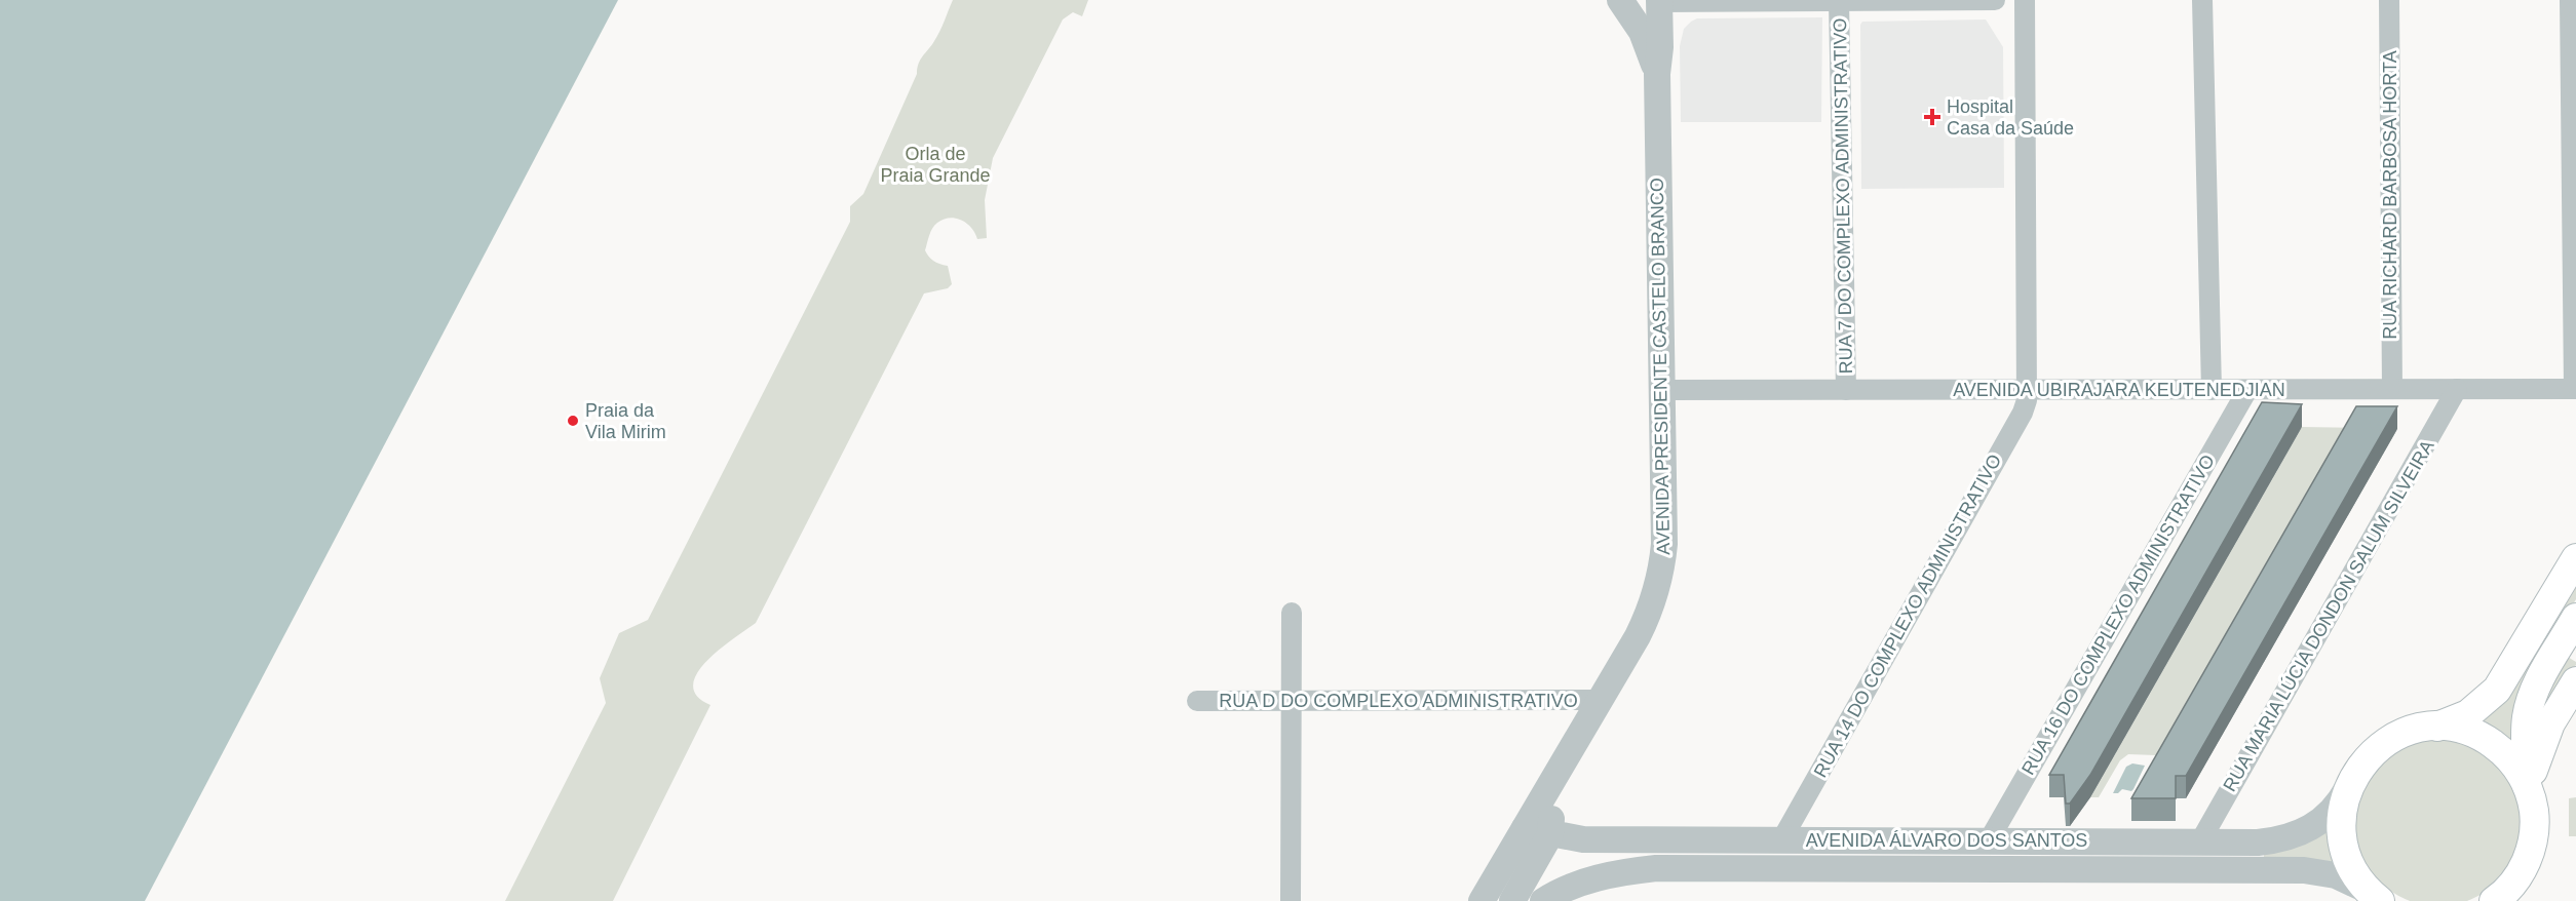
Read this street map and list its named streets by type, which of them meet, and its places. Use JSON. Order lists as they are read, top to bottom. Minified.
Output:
{"streets":{"street":["RUA RICHARD BARBOSA HORTA","RUA 7 DO COMPLEXO ADMINISTRATIVO","AVENIDA PRESIDENTE CASTELO BRANCO","AVENIDA UBIRAJARA KEUTENEDJIAN","RUA 16 DO COMPLEXO ADMINISTRATIVO","RUA 14 DO COMPLEXO ADMINISTRATIVO","RUA MARIA LÚCIA DONDON SALUM SILVEIRA","RUA D DO COMPLEXO ADMINISTRATIVO","AVENIDA ÁLVARO DOS SANTOS"]},"crossings":[["RUA RICHARD BARBOSA HORTA","AVENIDA UBIRAJARA KEUTENEDJIAN"],["RUA 7 DO COMPLEXO ADMINISTRATIVO","AVENIDA UBIRAJARA KEUTENEDJIAN"],["AVENIDA PRESIDENTE CASTELO BRANCO","AVENIDA UBIRAJARA KEUTENEDJIAN"],["AVENIDA PRESIDENTE CASTELO BRANCO","RUA D DO COMPLEXO ADMINISTRATIVO"],["AVENIDA PRESIDENTE CASTELO BRANCO","AVENIDA ÁLVARO DOS SANTOS"],["AVENIDA UBIRAJARA KEUTENEDJIAN","RUA 16 DO COMPLEXO ADMINISTRATIVO"],["AVENIDA UBIRAJARA KEUTENEDJIAN","RUA 14 DO COMPLEXO ADMINISTRATIVO"],["AVENIDA UBIRAJARA KEUTENEDJIAN","RUA MARIA LÚCIA DONDON SALUM SILVEIRA"],["RUA 16 DO COMPLEXO ADMINISTRATIVO","AVENIDA ÁLVARO DOS SANTOS"],["RUA 14 DO COMPLEXO ADMINISTRATIVO","AVENIDA ÁLVARO DOS SANTOS"],["RUA MARIA LÚCIA DONDON SALUM SILVEIRA","AVENIDA ÁLVARO DOS SANTOS"]],"parks":["Orla de Praia Grande"],"places":{"health":["Hospital Casa da Saúde"],"other":["Praia da Vila Mirim"]}}
